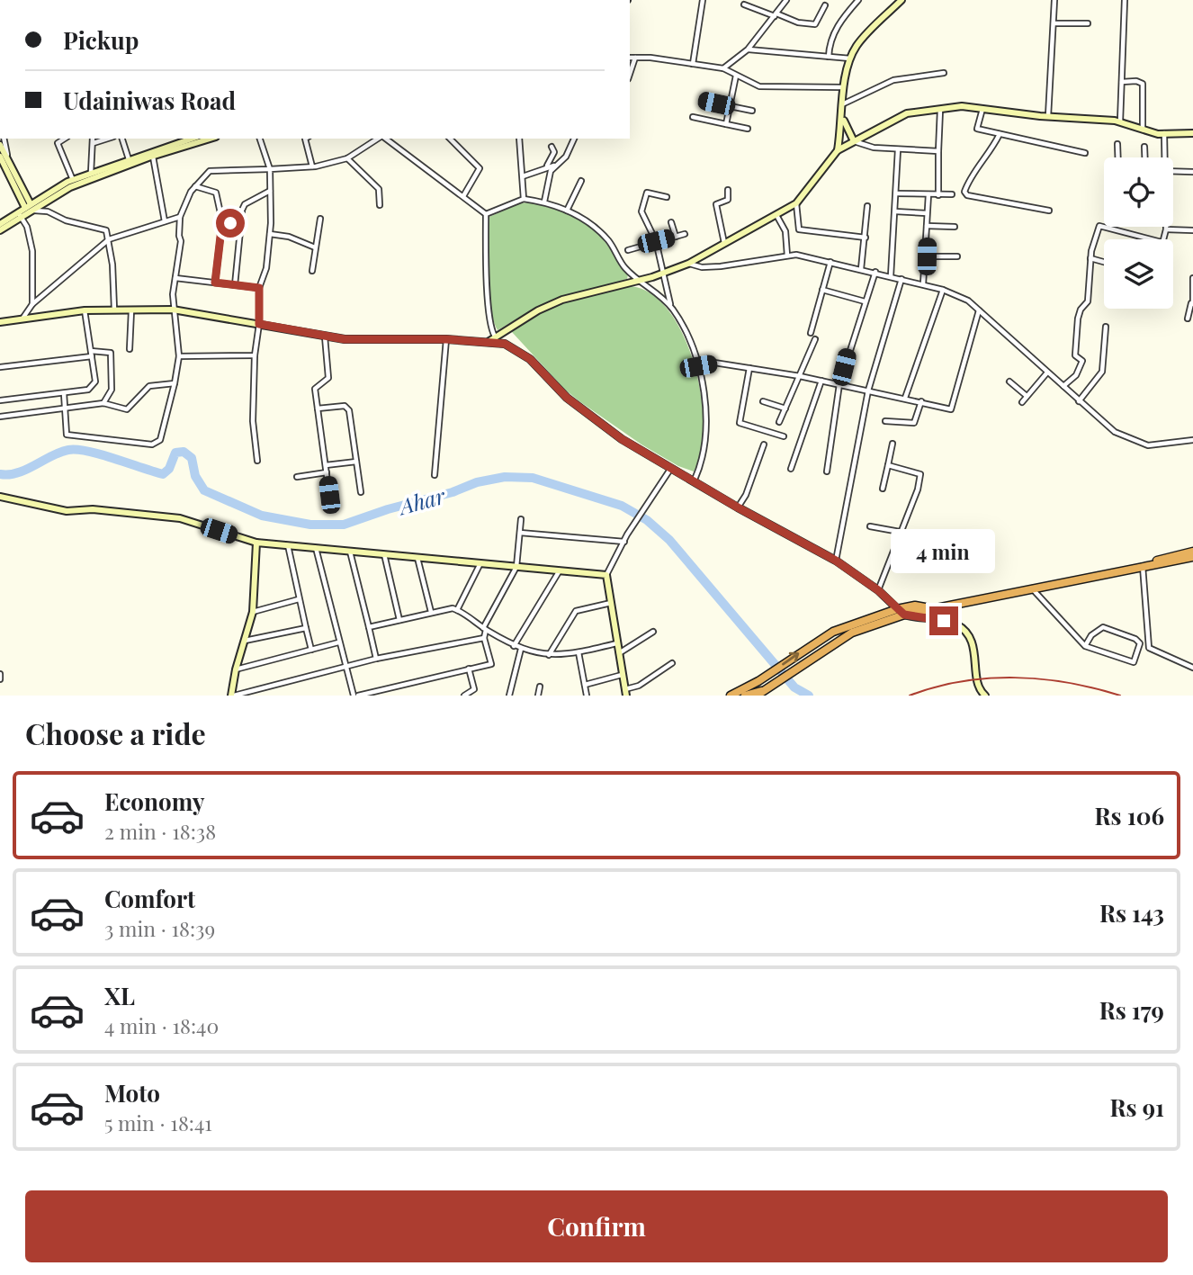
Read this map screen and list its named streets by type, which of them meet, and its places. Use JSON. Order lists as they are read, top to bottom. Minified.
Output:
{"water":["Ahar"],"page":{"banner":["Pickup","Udainiwas Road"],"bubble":"4 min","heading":"Choose a ride","list":[{"name":"Economy","note":"2 min · 18:38","value":"Rs 106"},{"name":"Comfort","note":"3 min · 18:39","value":"Rs 143"},{"name":"XL","note":"4 min · 18:40","value":"Rs 179"},{"name":"Moto","note":"5 min · 18:41","value":"Rs 91"}],"buttons":"Confirm"}}
